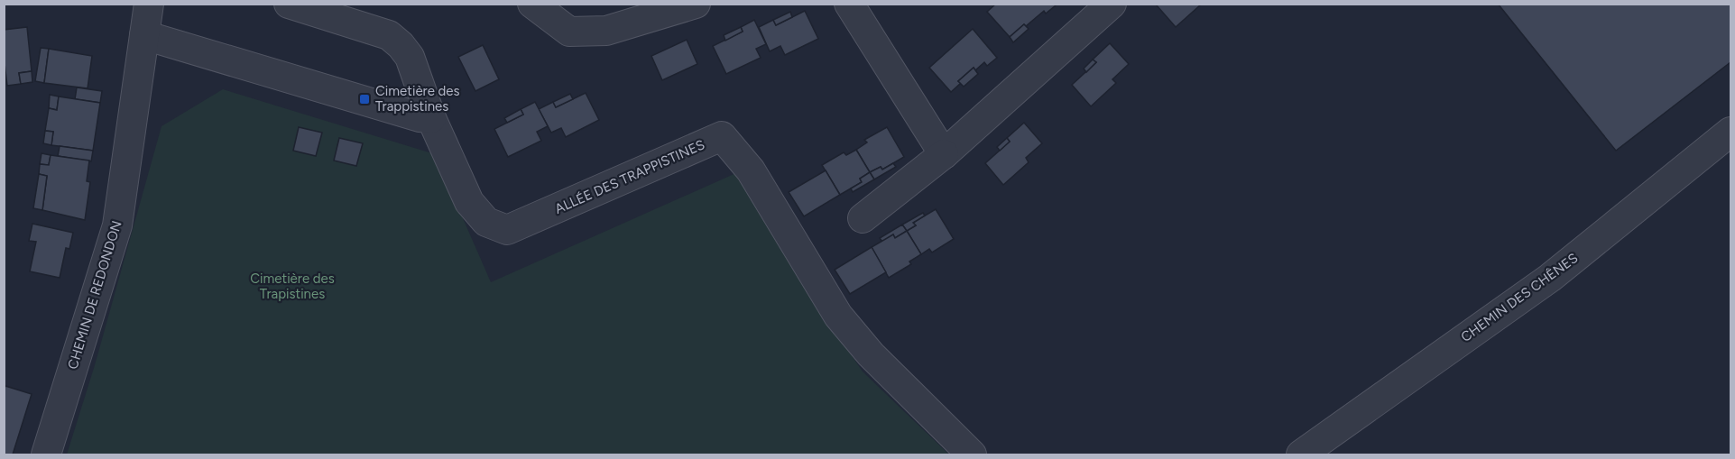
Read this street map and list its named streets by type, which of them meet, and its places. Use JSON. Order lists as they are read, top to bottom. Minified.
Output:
{"streets":{"street":["ALLÉE DES TRAPPISTINES","CHEMIN DE REDONDON","CHEMIN DES CHÊNES"]},"parks":["Cimetière des Trapistines"],"places":{"transit":["Cimetière des Trappistines"]}}
